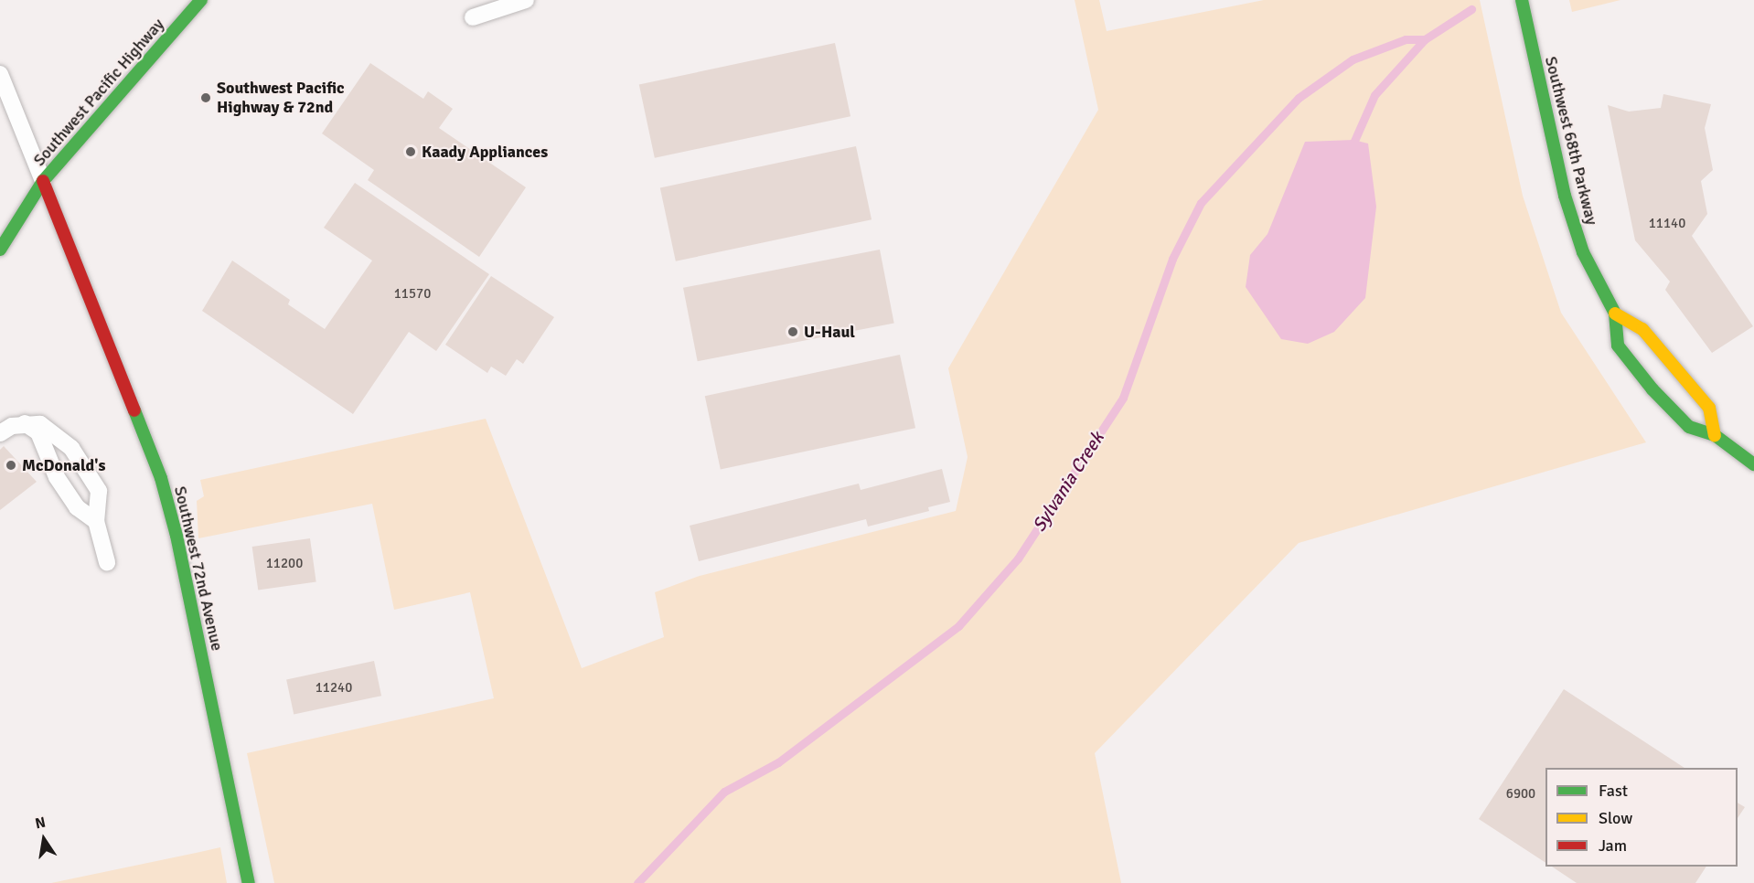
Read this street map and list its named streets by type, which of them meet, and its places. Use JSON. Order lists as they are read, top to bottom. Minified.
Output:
{"streets":{"main road":["Southwest Pacific Highway","Southwest 68th Parkway","Southwest 72nd Avenue"]},"crossings":[["Southwest Pacific Highway","Southwest 72nd Avenue"]],"water":["Sylvania Creek"],"places":["Southwest Pacific Highway & 72nd","Kaady Appliances","U-Haul","McDonald's"],"house_numbers":["11140","11570","11200","11240","6900"],"legend":["Fast","Slow","Jam"],"north":"top"}
